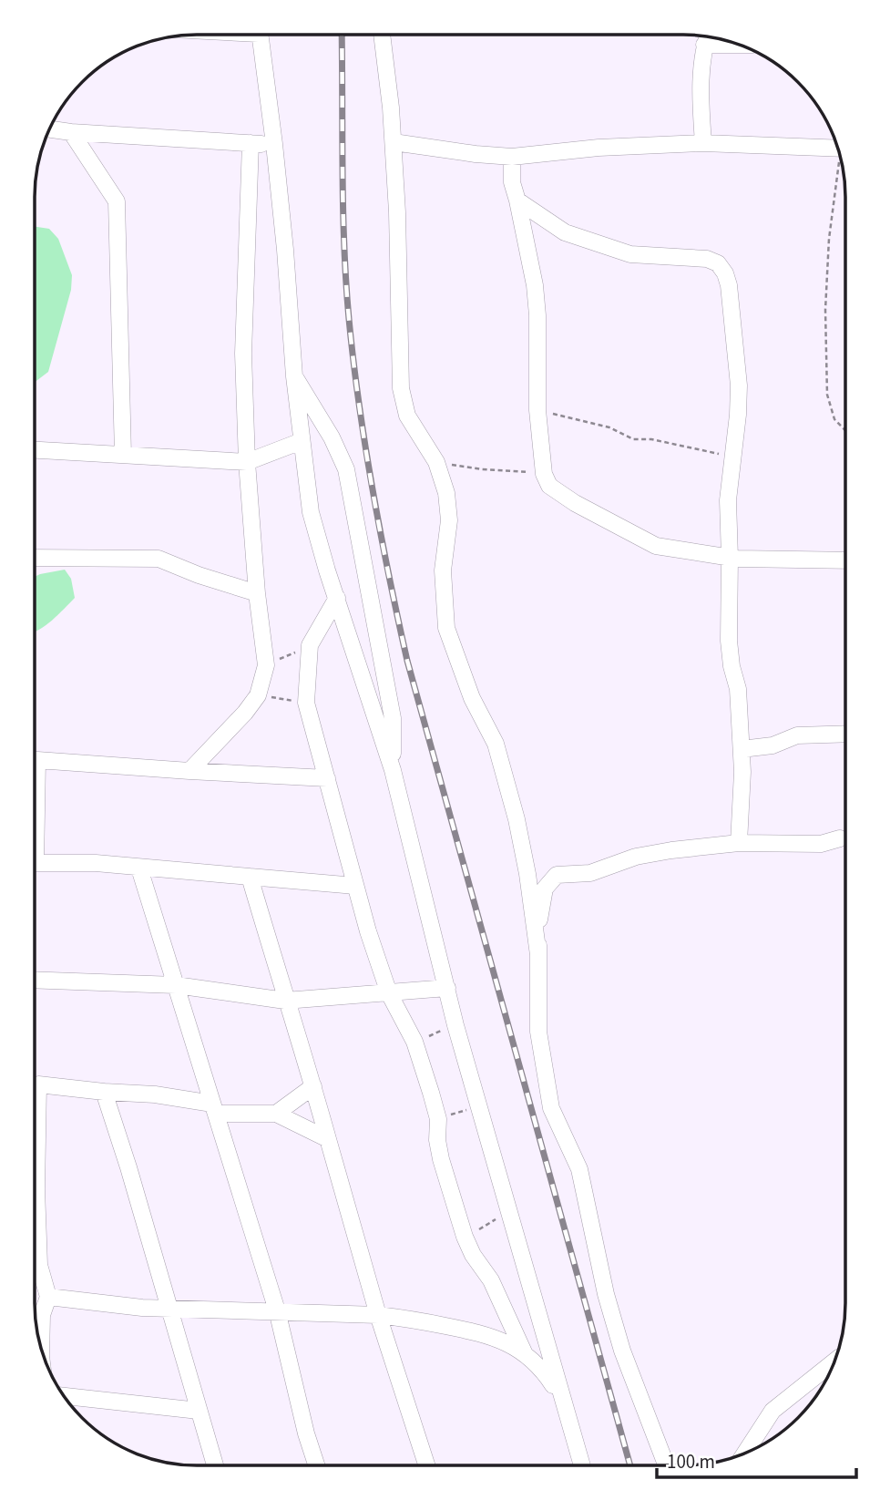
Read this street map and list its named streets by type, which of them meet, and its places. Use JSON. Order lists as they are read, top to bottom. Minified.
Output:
{"scale_bar":"100 m"}
